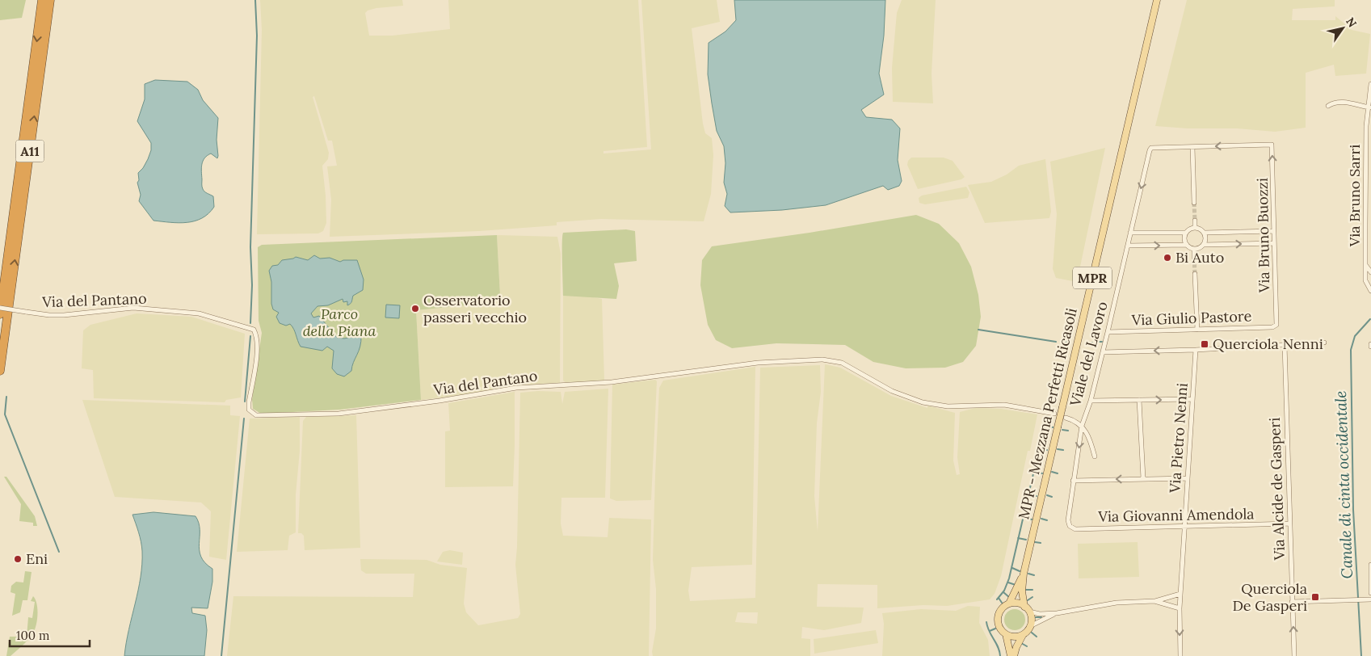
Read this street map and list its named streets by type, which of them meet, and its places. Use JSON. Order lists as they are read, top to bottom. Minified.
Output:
{"streets":{"highway":["A11"],"main road":["MPR","MPR - Mezzana Perfetti Ricasoli"],"street":["Via Bruno Sarri","Via Bruno Buozzi","Via del Pantano","Via Giulio Pastore","Viale del Lavoro","Via Pietro Nenni","Via Alcide de Gasperi","Via Giovanni Amendola"]},"crossings":[["Via Bruno Buozzi","Via Giulio Pastore"],["Via Bruno Buozzi","Viale del Lavoro"],["Via Giulio Pastore","Viale del Lavoro"],["Viale del Lavoro","Via Giovanni Amendola"],["Via Pietro Nenni","Via Giovanni Amendola"],["Via Alcide de Gasperi","Via Giovanni Amendola"]],"one_way":["Viale del Lavoro"],"water":["Canale di cinta occidentale"],"parks":["Parco della Piana"],"places":{"other":["Bi Auto","Osservatorio passeri vecchio","Eni"],"transit":["Querciola Nenni","Querciola De Gasperi"]},"scale_bar":"100 m","north":"top right"}
